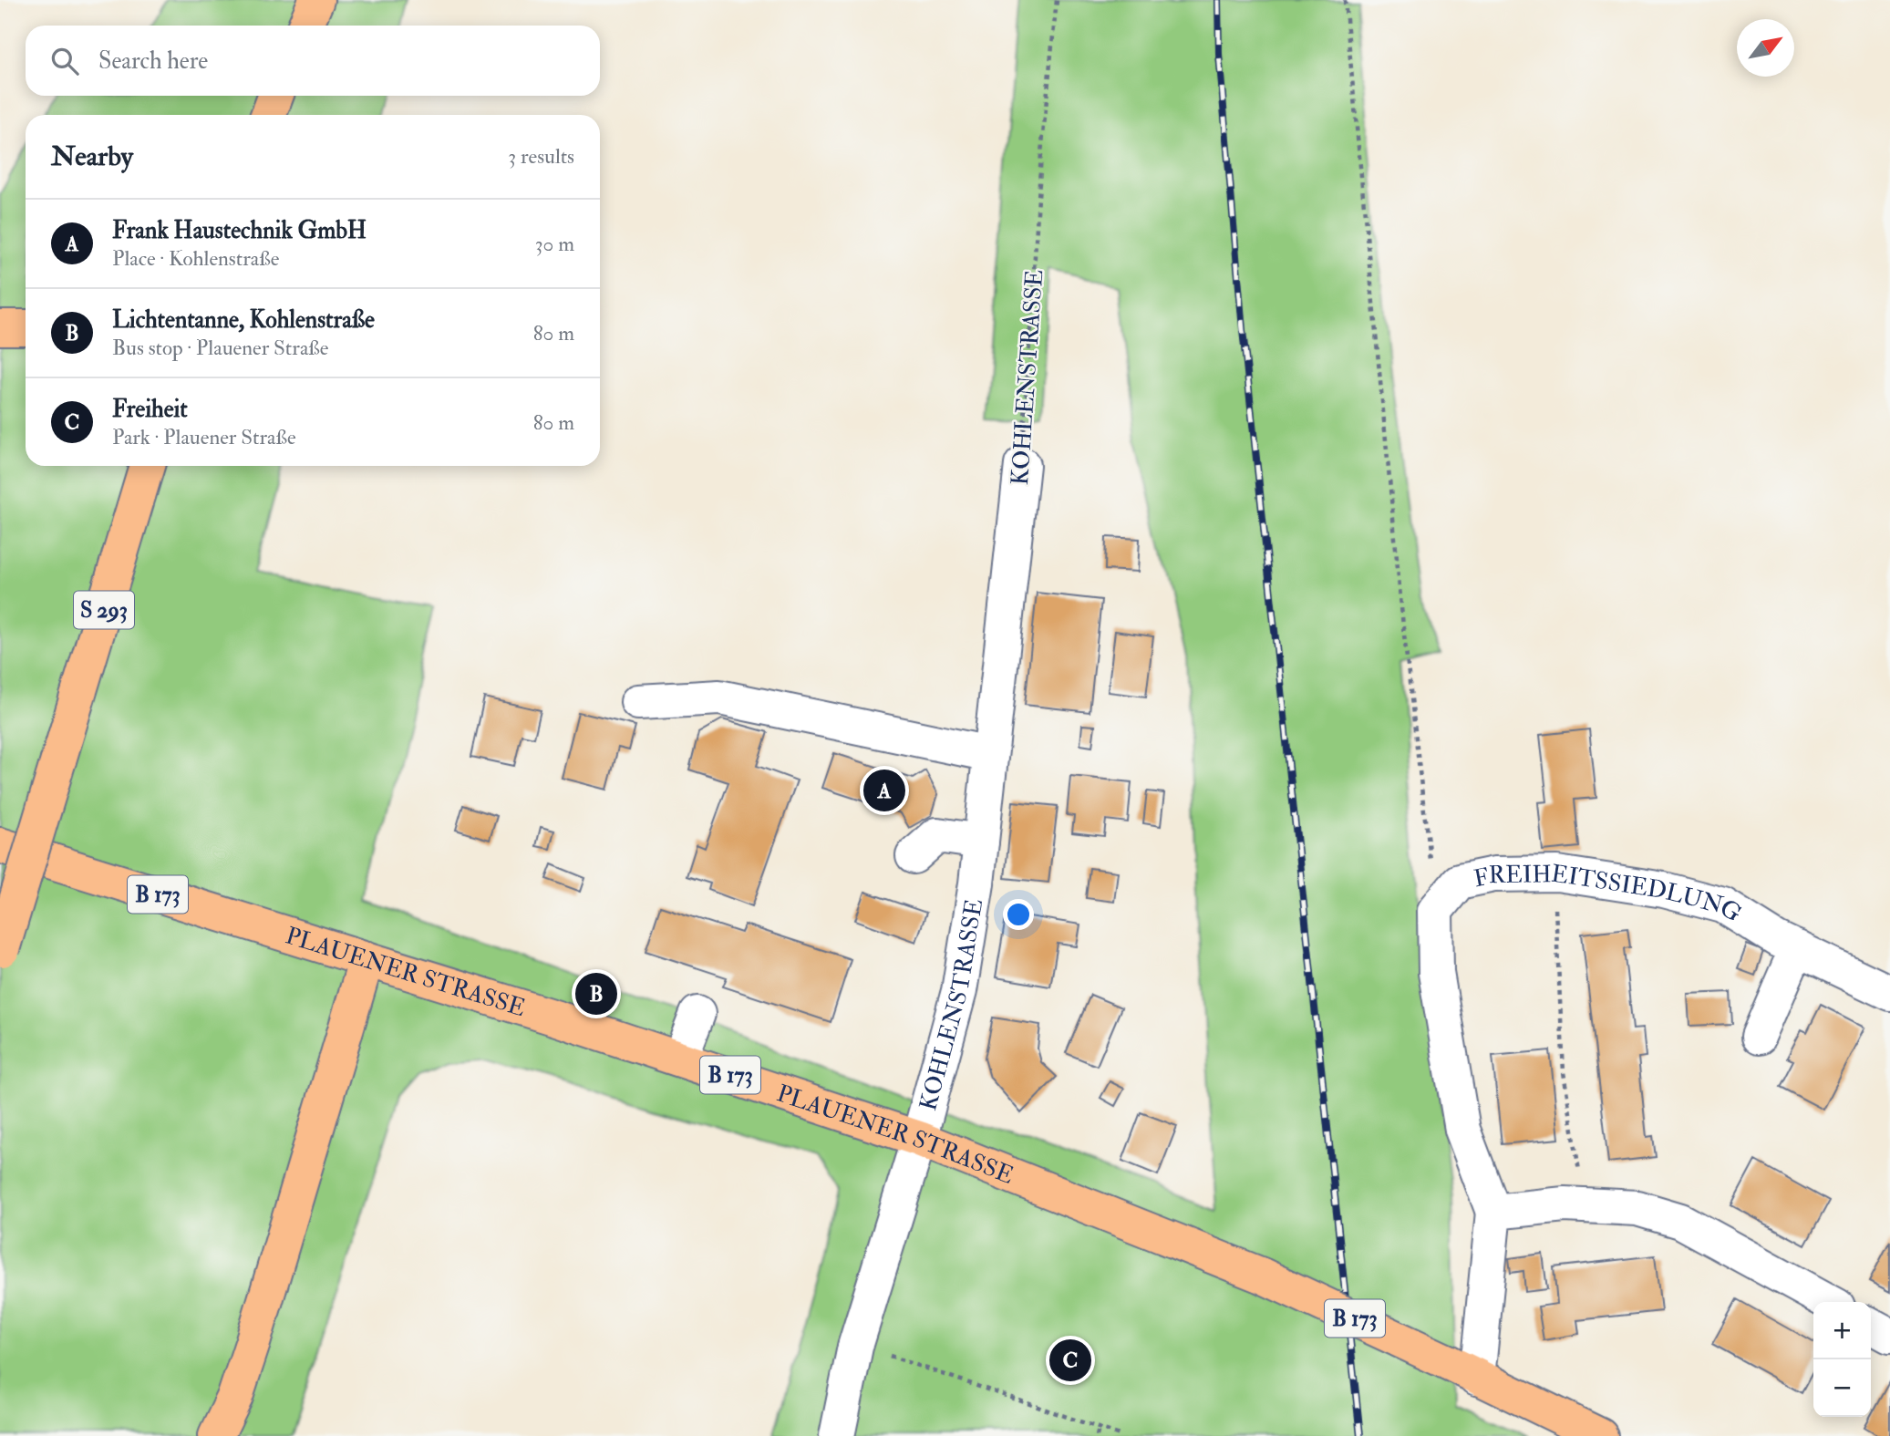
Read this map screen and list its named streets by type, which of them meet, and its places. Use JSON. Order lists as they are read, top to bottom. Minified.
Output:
{"streets":{"main road":["S 293","B 173","PLAUENER STRASSE"],"street":["KOHLENSTRASSE","FREIHEITSSIEDLUNG"]},"crossings":[["KOHLENSTRASSE","PLAUENER STRASSE"],["B 173","PLAUENER STRASSE"]],"north":"top right","page":{"search":"Search here","heading":["Nearby","3 results"],"list":[{"mark":"A","name":"Frank Haustechnik GmbH","note":"Place · Kohlenstraße","value":"30 m"},{"mark":"B","name":"Lichtentanne, Kohlenstraße","note":"Bus stop · Plauener Straße","value":"80 m"},{"mark":"C","name":"Freiheit","note":"Park · Plauener Straße","value":"80 m"}],"pins":["A","B","C"],"map_buttons":["+","−"]}}
